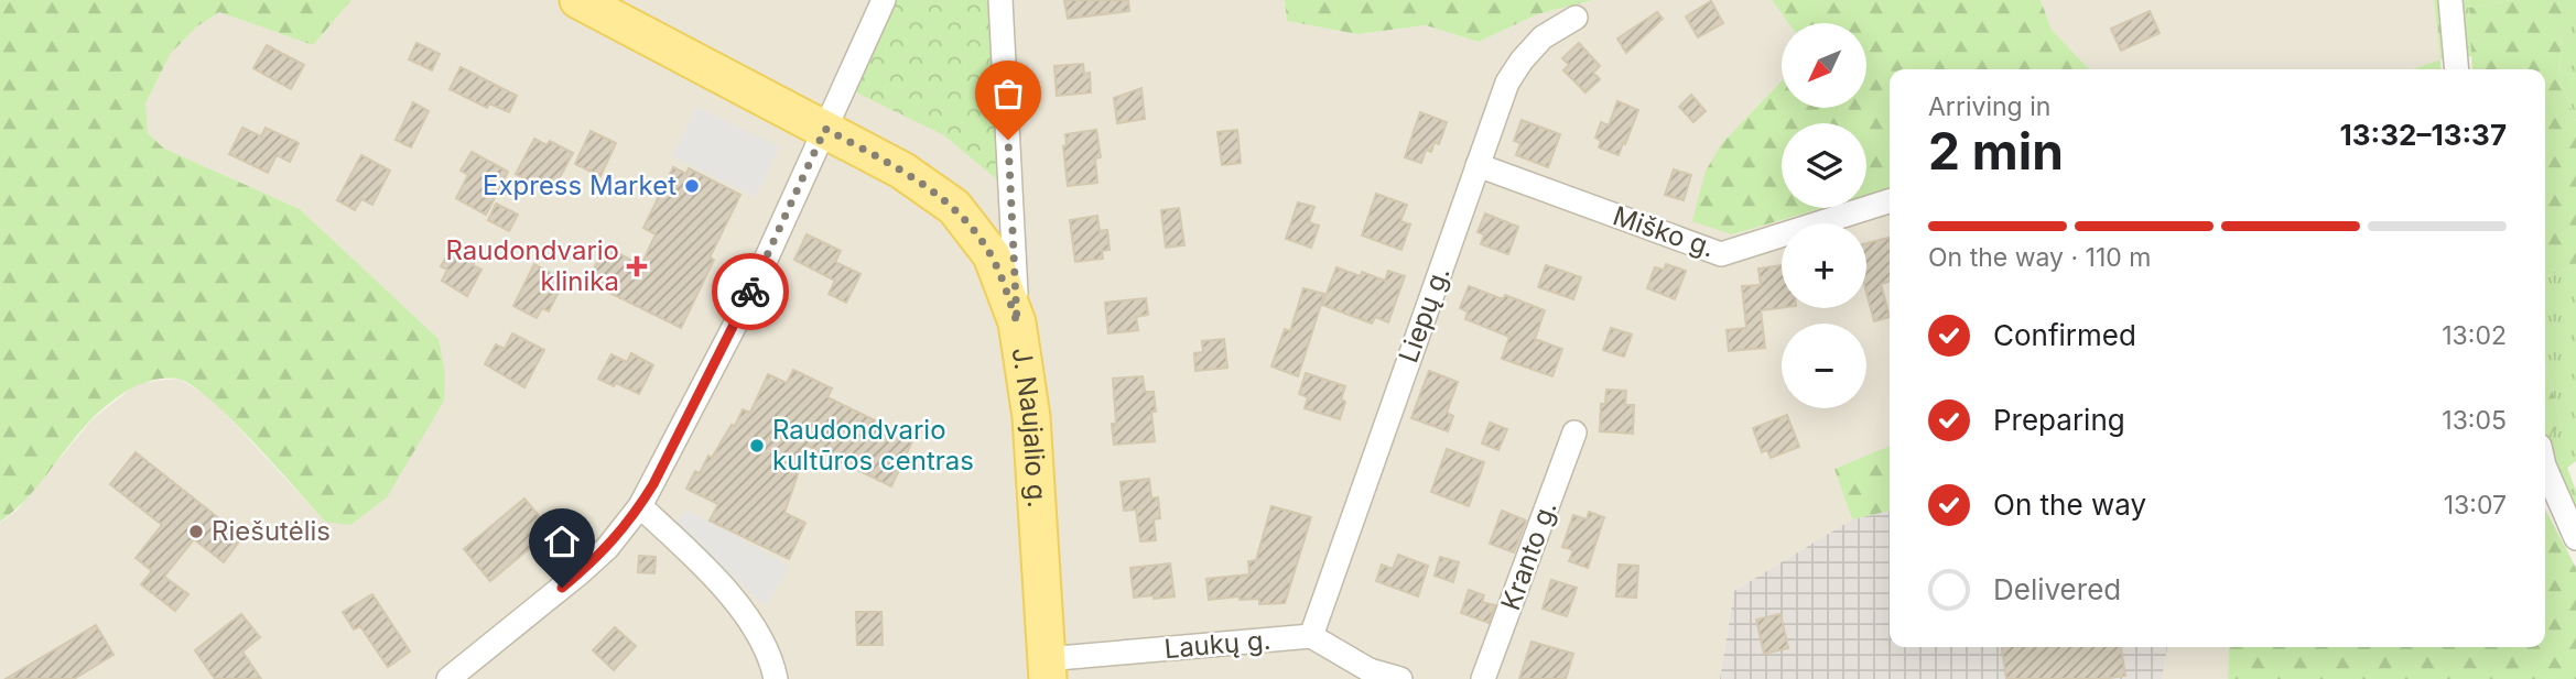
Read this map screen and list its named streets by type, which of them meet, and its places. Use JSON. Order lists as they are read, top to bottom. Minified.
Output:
{"streets":{"main road":["J. Naujalio g."],"street":["Miško g.","Liepų g.","Kranto g.","Laukų g."]},"crossings":[["Miško g.","Liepų g."],["Liepų g.","Laukų g."],["J. Naujalio g.","Laukų g."]],"places":{"other":["Express Market","Raudondvario kultūros centras","Riešutėlis"],"health":["Raudondvario klinika"]},"north":"bottom left","page":{"map_buttons":["+","−"],"heading":["2 min","Arriving in","13:32–13:37"],"bar":"On the way · 110 m","list":[["Confirmed","13:02"],["Preparing","13:05"],["On the way","13:07"],"Delivered"]}}
